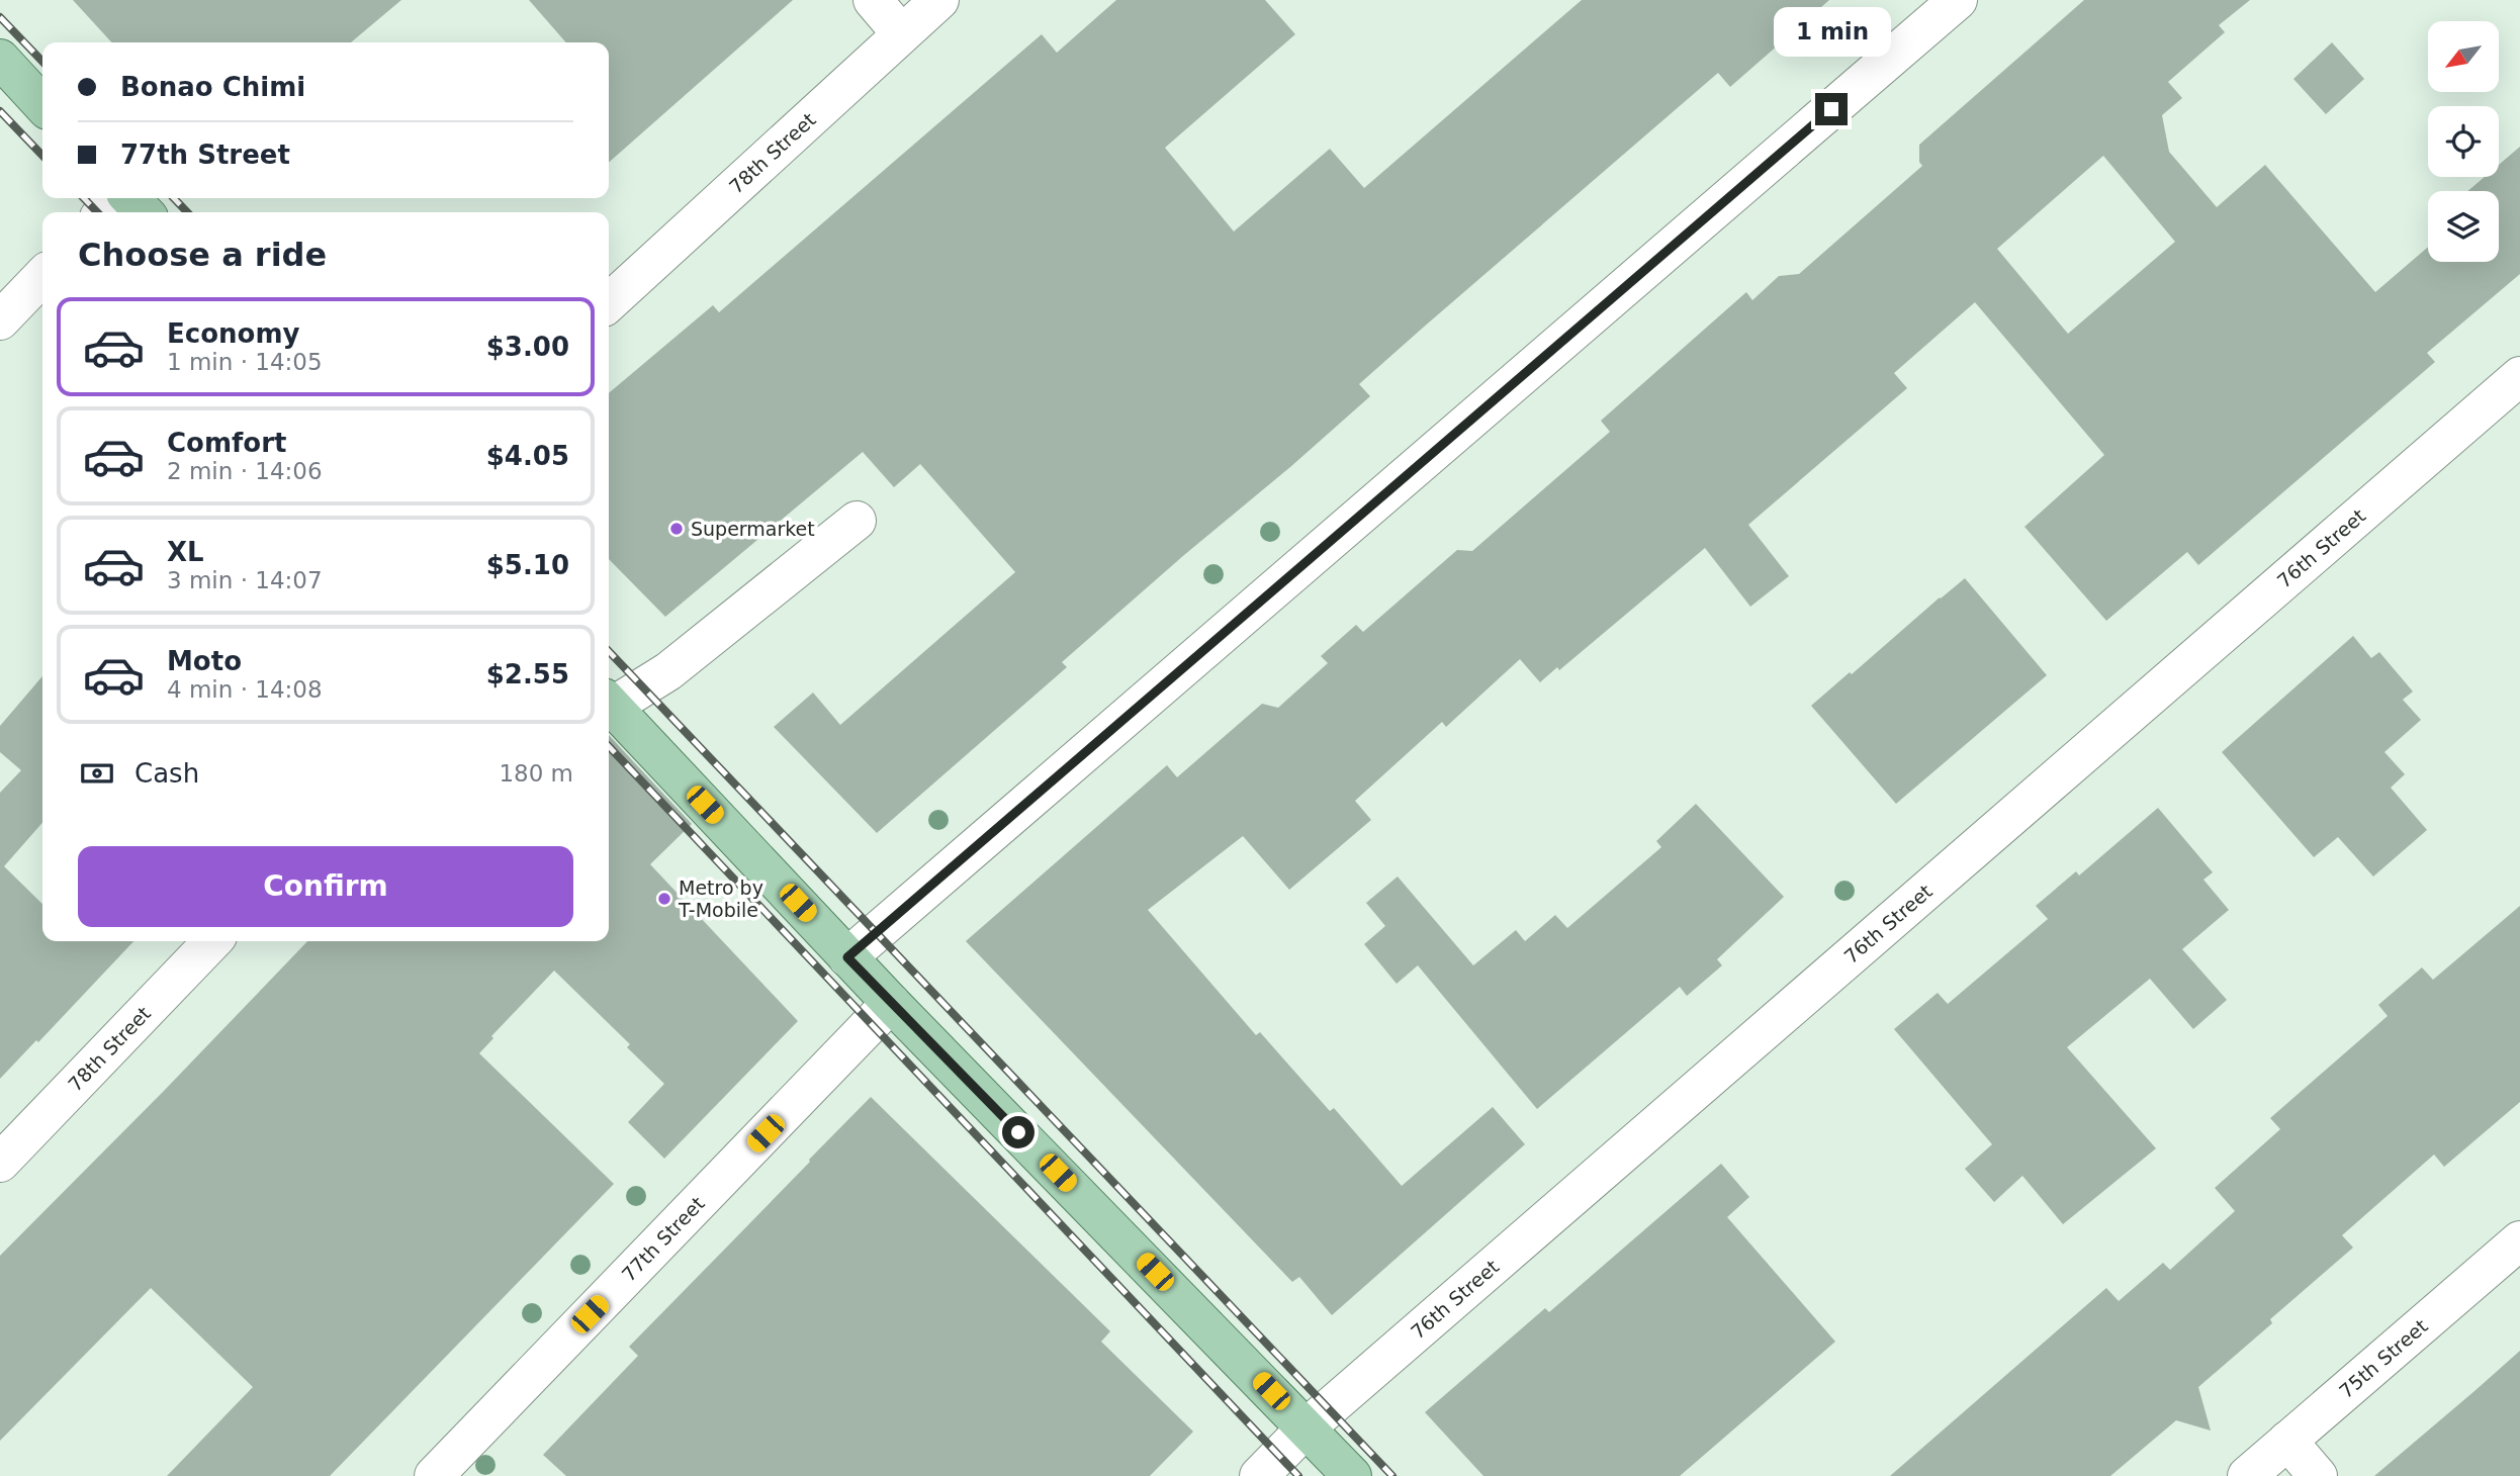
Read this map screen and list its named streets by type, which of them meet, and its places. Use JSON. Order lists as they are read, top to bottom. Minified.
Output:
{"streets":{"street":["78th Street","76th Street","77th Street","75th Street"]},"places":["Supermarket","Metro by T-Mobile"],"north":"bottom left","page":{"bubble":"1 min","banner":["Bonao Chimi","77th Street"],"heading":"Choose a ride","list":[{"name":"Economy","note":"1 min · 14:05","value":"$3.00"},{"name":"Comfort","note":"2 min · 14:06","value":"$4.05"},{"name":"XL","note":"3 min · 14:07","value":"$5.10"},{"name":"Moto","note":"4 min · 14:08","value":"$2.55"}],"pay":["Cash","180 m"],"buttons":"Confirm"}}
